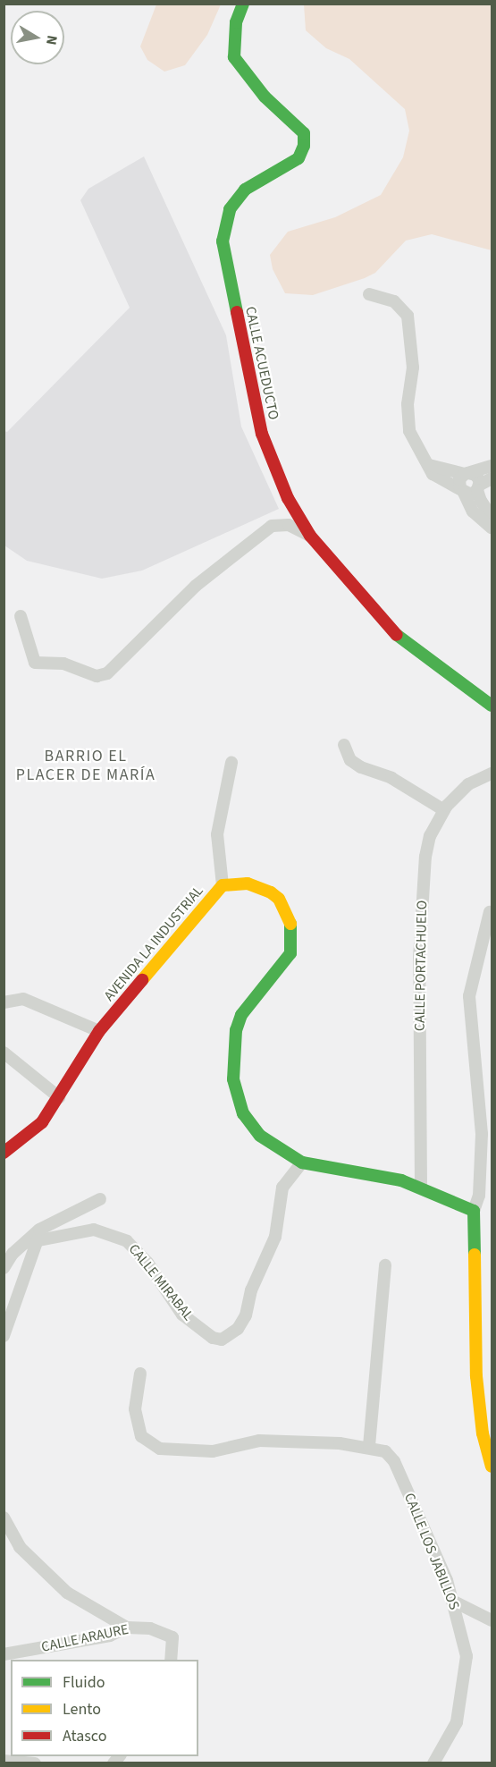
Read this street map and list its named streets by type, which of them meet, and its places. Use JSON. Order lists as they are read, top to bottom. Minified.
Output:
{"streets":{"street":["CALLE ACUEDUCTO","AVENIDA LA INDUSTRIAL","CALLE PORTACHUELO","CALLE MIRABAL","CALLE LOS JABILLOS","CALLE ARAURE"]},"crossings":[["AVENIDA LA INDUSTRIAL","CALLE PORTACHUELO"],["AVENIDA LA INDUSTRIAL","CALLE MIRABAL"]],"districts":["BARRIO EL PLACER DE MARÍA"],"legend":["Fluido","Lento","Atasco"],"north":"right"}
